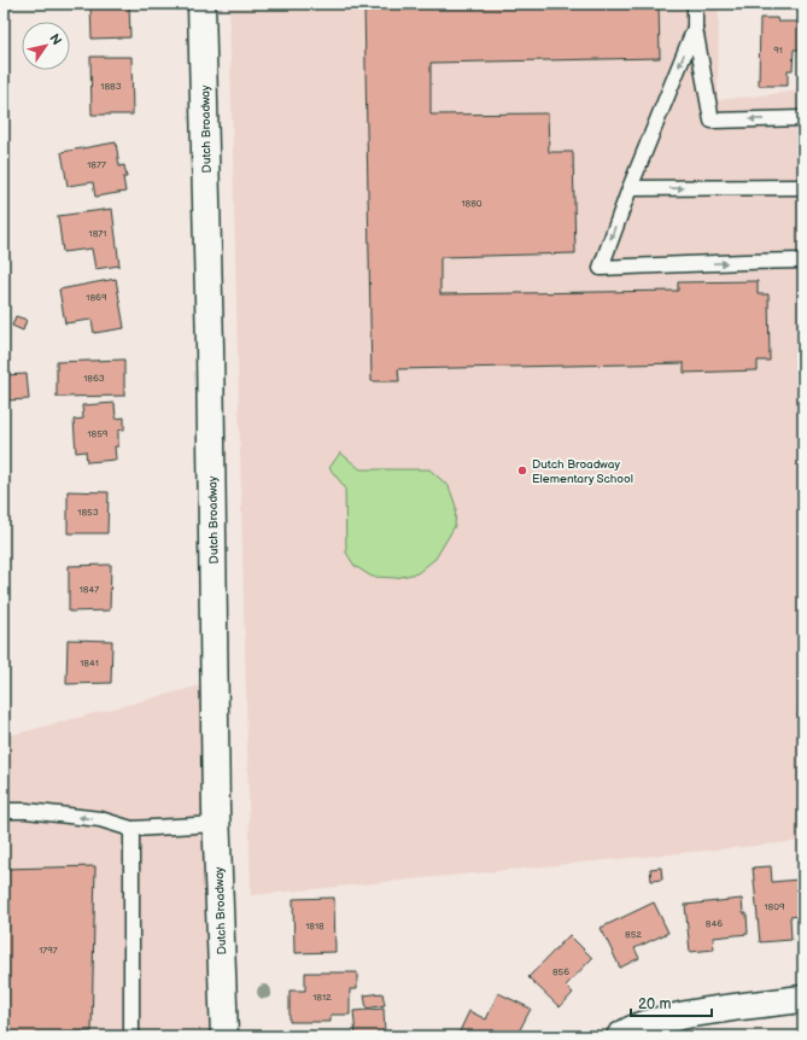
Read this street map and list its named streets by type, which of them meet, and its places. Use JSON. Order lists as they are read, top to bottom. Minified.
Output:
{"streets":{"main road":["Dutch Broadway"]},"places":["Dutch Broadway Elementary School"],"house_numbers":["91","1883","1877","1880","1871","1869","1863","1859","1853","1847","1841","1809","846","1818","852","1797","856","1812"],"scale_bar":"20 m","north":"top right"}
